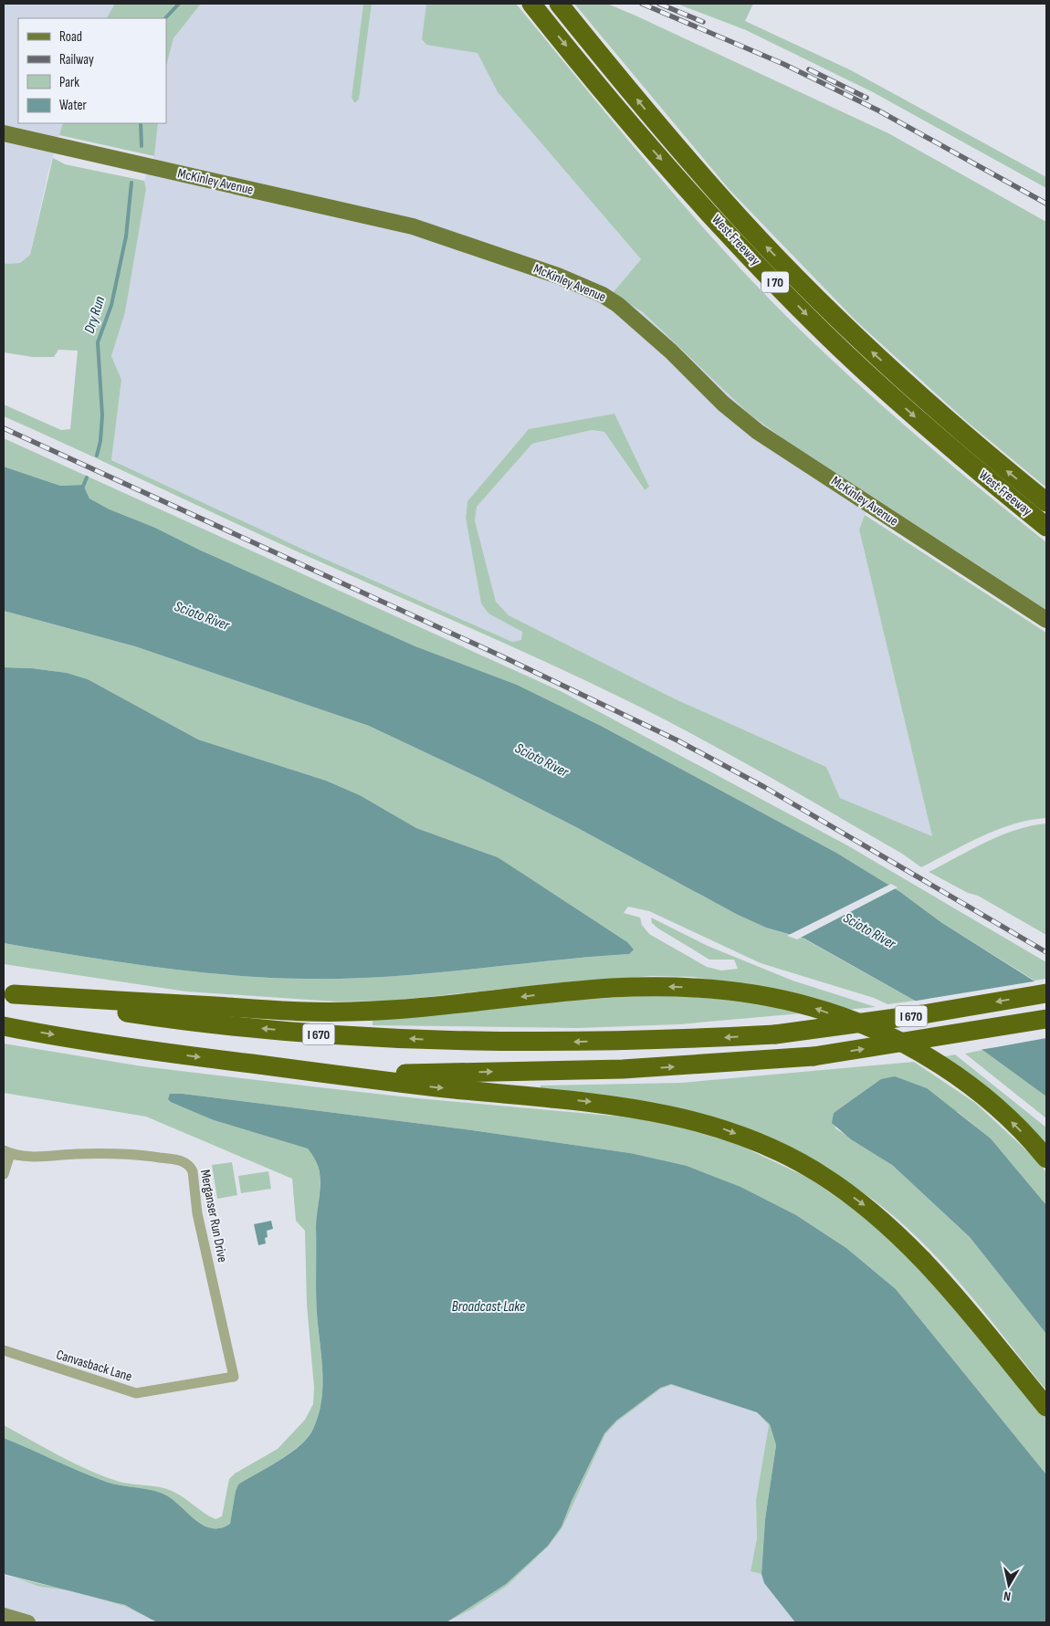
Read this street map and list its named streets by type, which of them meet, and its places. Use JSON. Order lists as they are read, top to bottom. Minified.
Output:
{"streets":{"highway":["West Freeway","I 70","I 670"],"main road":["McKinley Avenue"],"street":["Merganser Run Drive","Canvasback Lane"]},"crossings":[["Merganser Run Drive","Canvasback Lane"]],"water":["Dry Run","Scioto River","Broadcast Lake"],"legend":["Road","Railway","Park","Water"],"north":"bottom"}
